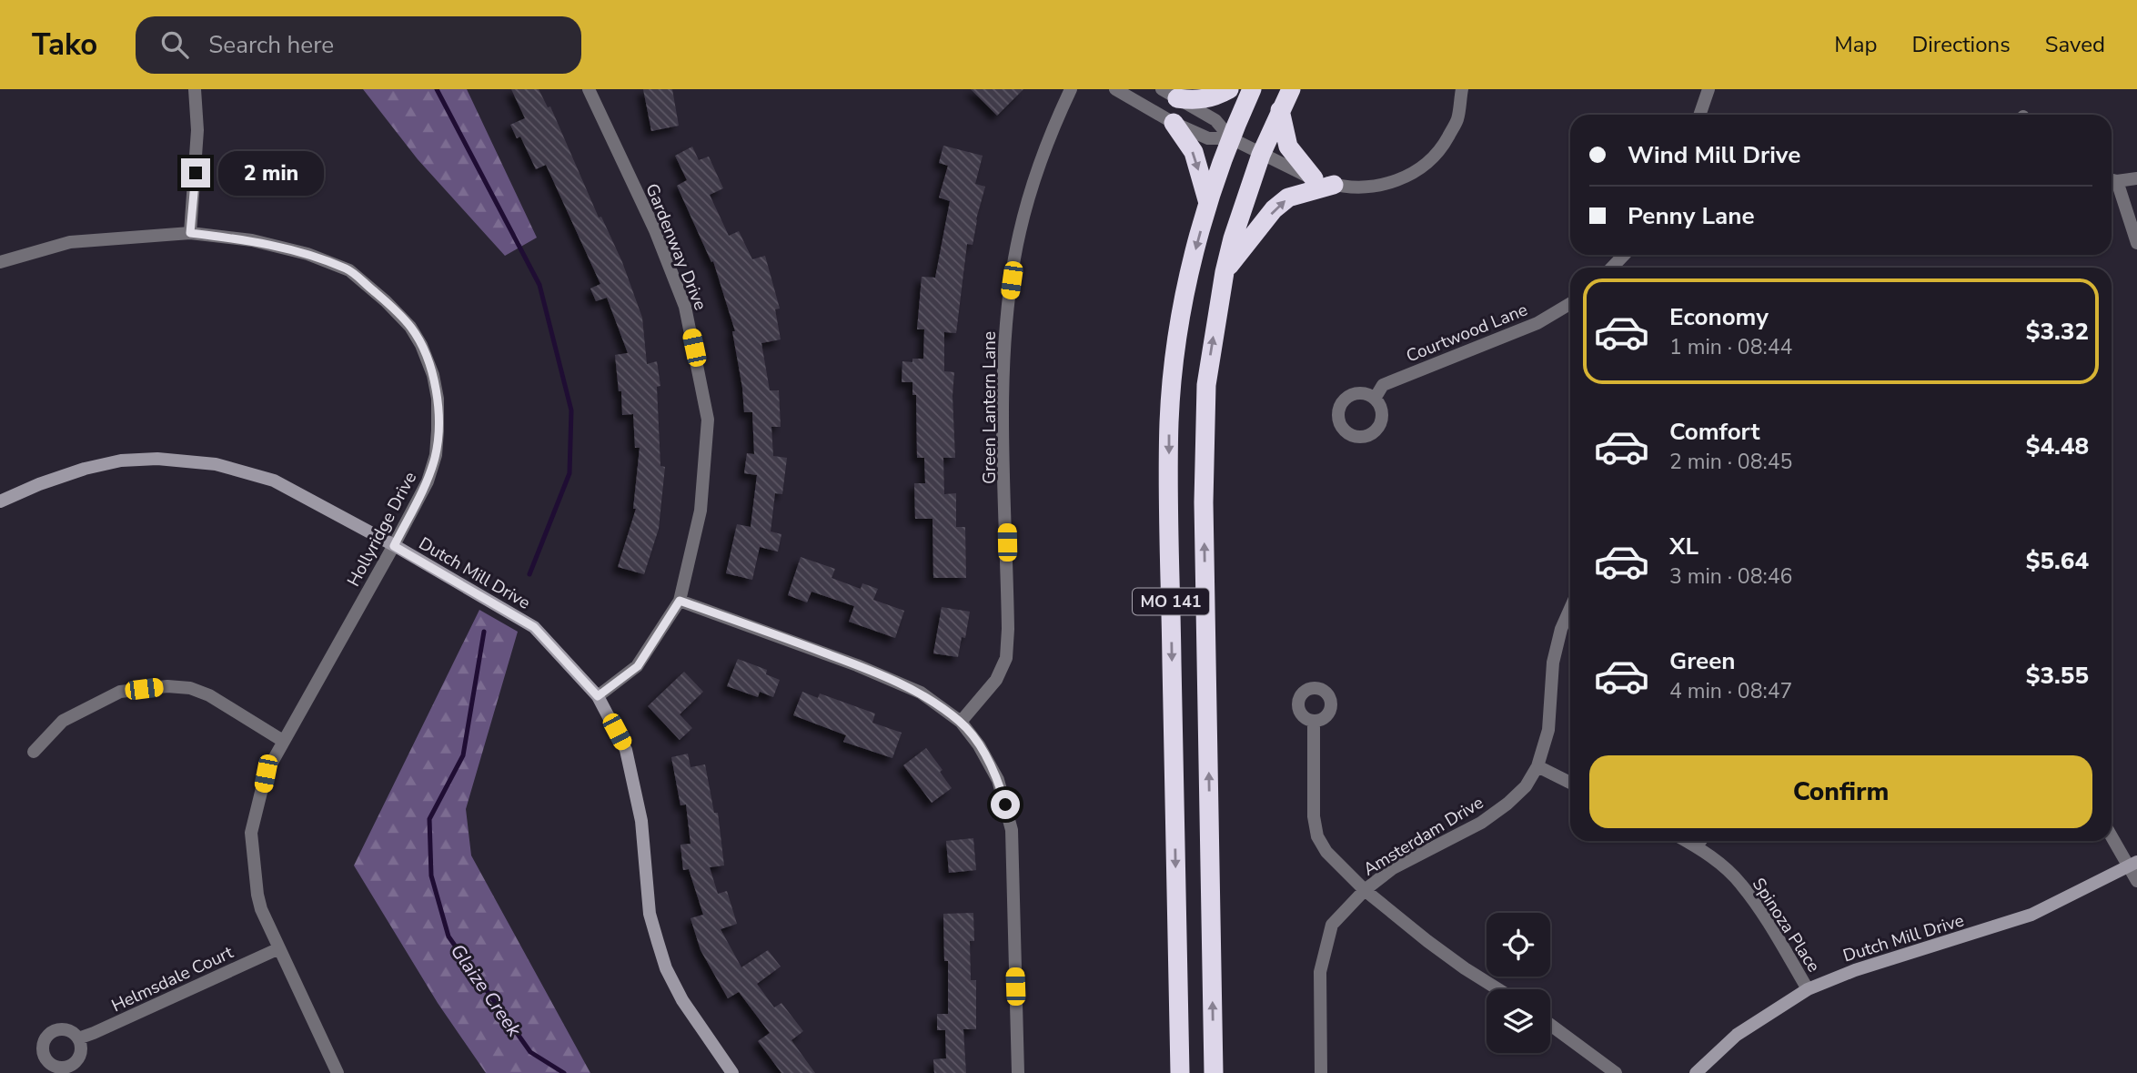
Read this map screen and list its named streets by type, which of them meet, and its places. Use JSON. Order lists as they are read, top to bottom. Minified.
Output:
{"streets":{"highway":["MO 141"],"street":["Gardenway Drive","Courtwood Lane","Green Lantern Lane","Hollyridge Drive","Dutch Mill Drive","Amsterdam Drive","Spinoza Place","Helmsdale Court"]},"crossings":[["Gardenway Drive","Dutch Mill Drive"],["Hollyridge Drive","Dutch Mill Drive"],["Hollyridge Drive","Helmsdale Court"],["Dutch Mill Drive","Spinoza Place"]],"water":["Glaize Creek"],"page":{"header":"Tako","search":"Search here","nav":["Map","Directions","Saved"],"banner":["Wind Mill Drive","Penny Lane"],"bubble":"2 min","list":[{"name":"Economy","note":"1 min · 08:44","value":"$3.32"},{"name":"Comfort","note":"2 min · 08:45","value":"$4.48"},{"name":"XL","note":"3 min · 08:46","value":"$5.64"},{"name":"Green","note":"4 min · 08:47","value":"$3.55"}],"buttons":"Confirm"}}
